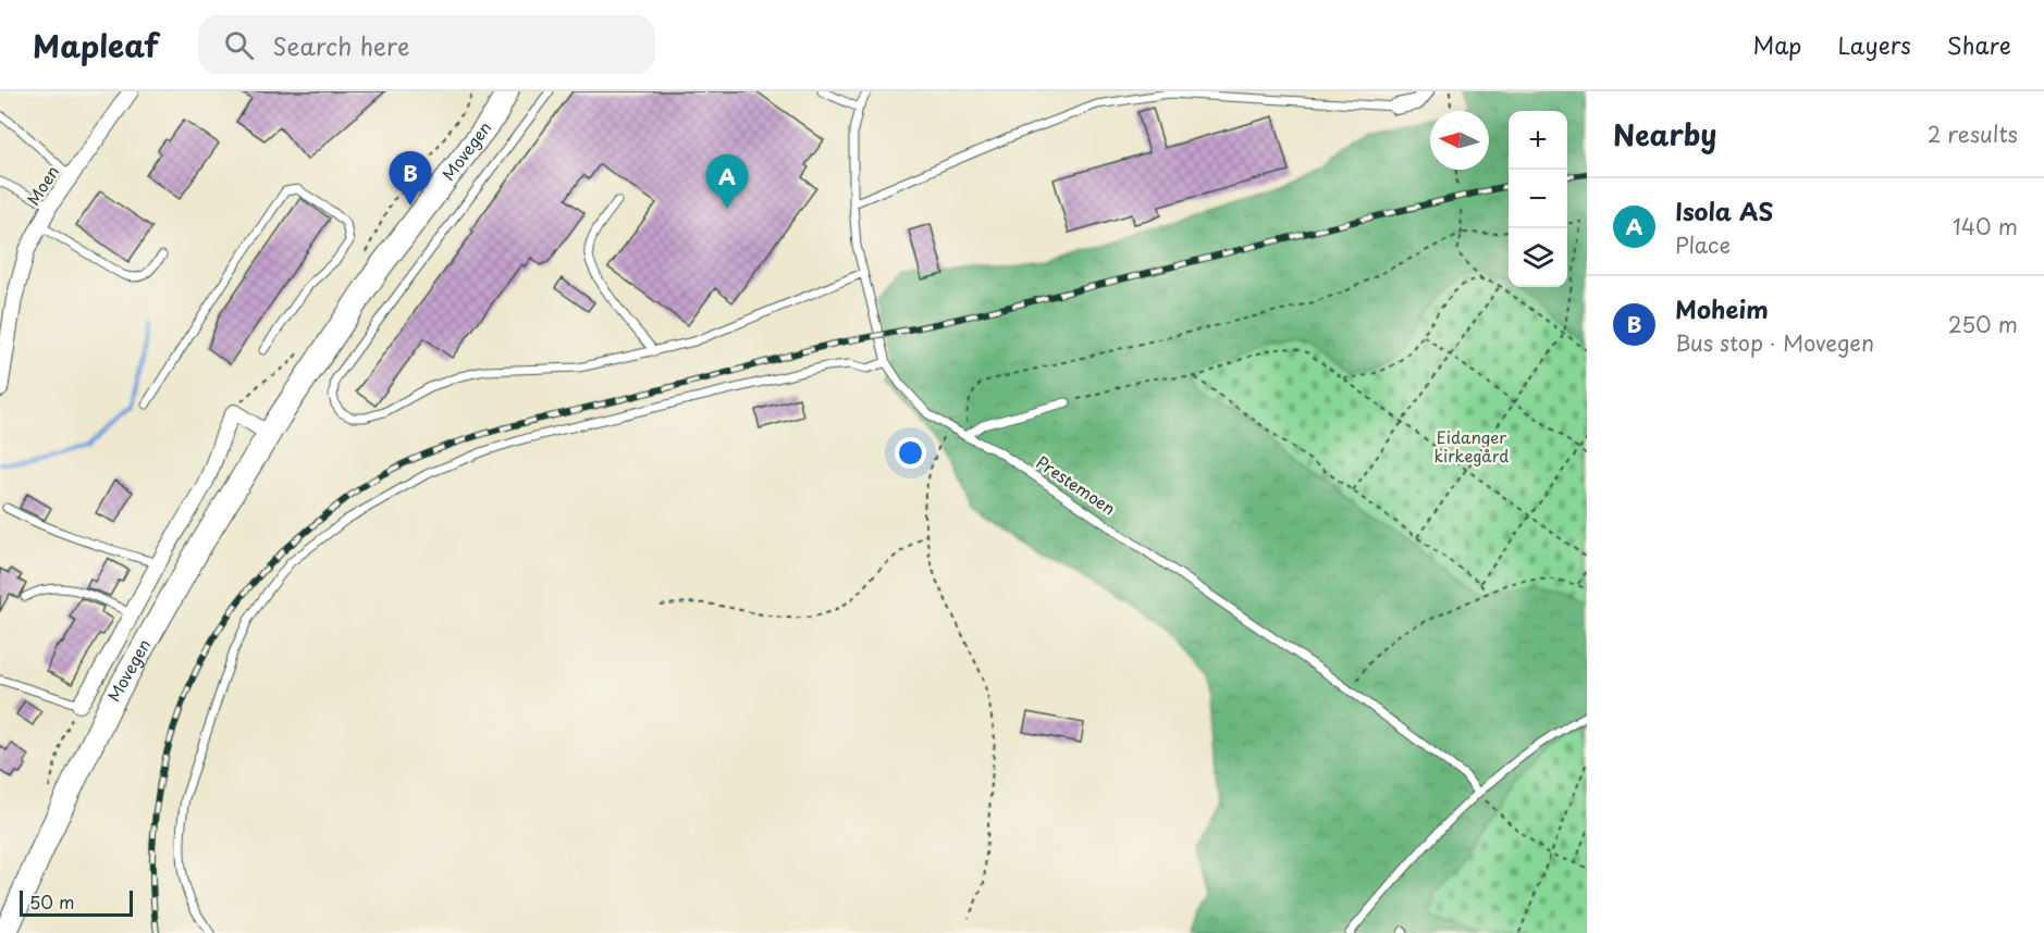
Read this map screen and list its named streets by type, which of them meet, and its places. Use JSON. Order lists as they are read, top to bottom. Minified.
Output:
{"streets":{"main road":["Movegen"],"street":["Moen"],"lane":["Prestemoen"]},"parks":["Eidanger kirkegård"],"scale_bar":"50 m","north":"left","page":{"header":"Mapleaf","search":"Search here","nav":["Map","Layers","Share"],"heading":["Nearby","2 results"],"map_buttons":["+","−"],"pins":["B","A"],"list":[{"mark":"A","name":"Isola AS","note":"Place","value":"140 m"},{"mark":"B","name":"Moheim","note":"Bus stop · Movegen","value":"250 m"}],"scale":"50 m"}}
